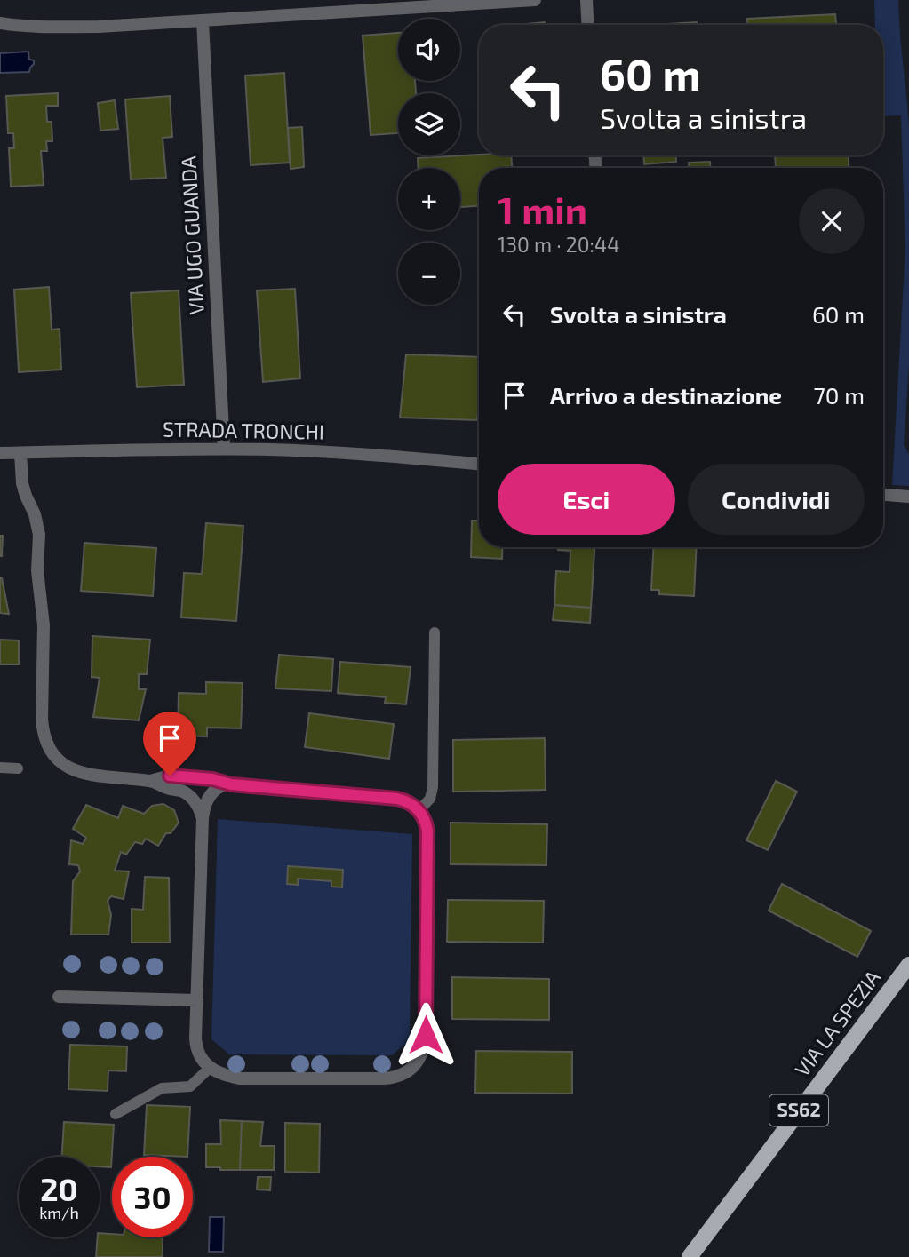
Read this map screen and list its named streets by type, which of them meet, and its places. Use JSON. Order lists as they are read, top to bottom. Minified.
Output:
{"streets":{"main road":["VIA LA SPEZIA","SS62"],"street":["VIA UGO GUANDA","STRADA TRONCHI"]},"crossings":[["VIA UGO GUANDA","STRADA TRONCHI"]],"page":{"map_buttons":["+","−"],"turn":["60 m","Svolta a sinistra"],"heading":["1 min","130 m · 20:44"],"list":[{"name":"Svolta a sinistra","value":"60 m"},{"name":"Arrivo a destinazione","value":"70 m"}],"buttons":["Esci","Condividi"],"speed":"20 km/h","limit":"30"}}
